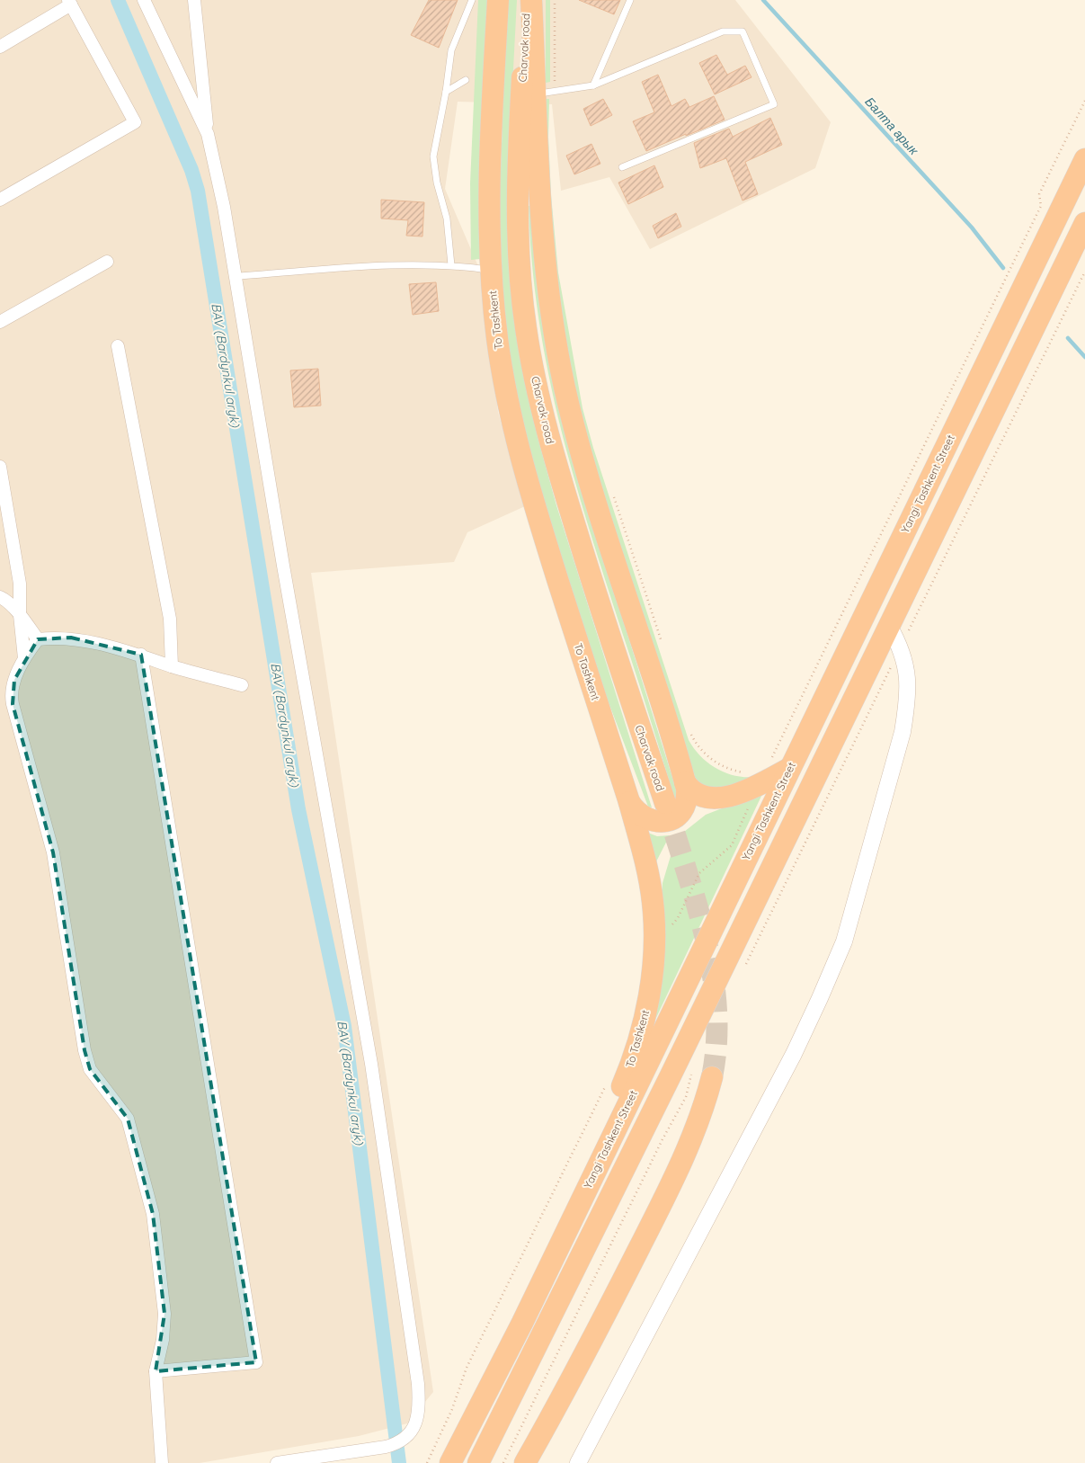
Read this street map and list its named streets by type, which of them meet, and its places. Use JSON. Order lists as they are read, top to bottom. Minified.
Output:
{"streets":{"highway":["Charvak road","To Tashkent","Yangi Tashkent Street"]},"crossings":[["To Tashkent","Yangi Tashkent Street"]],"water":["Балта арык","BAV (Bardynkul aryk)"]}
